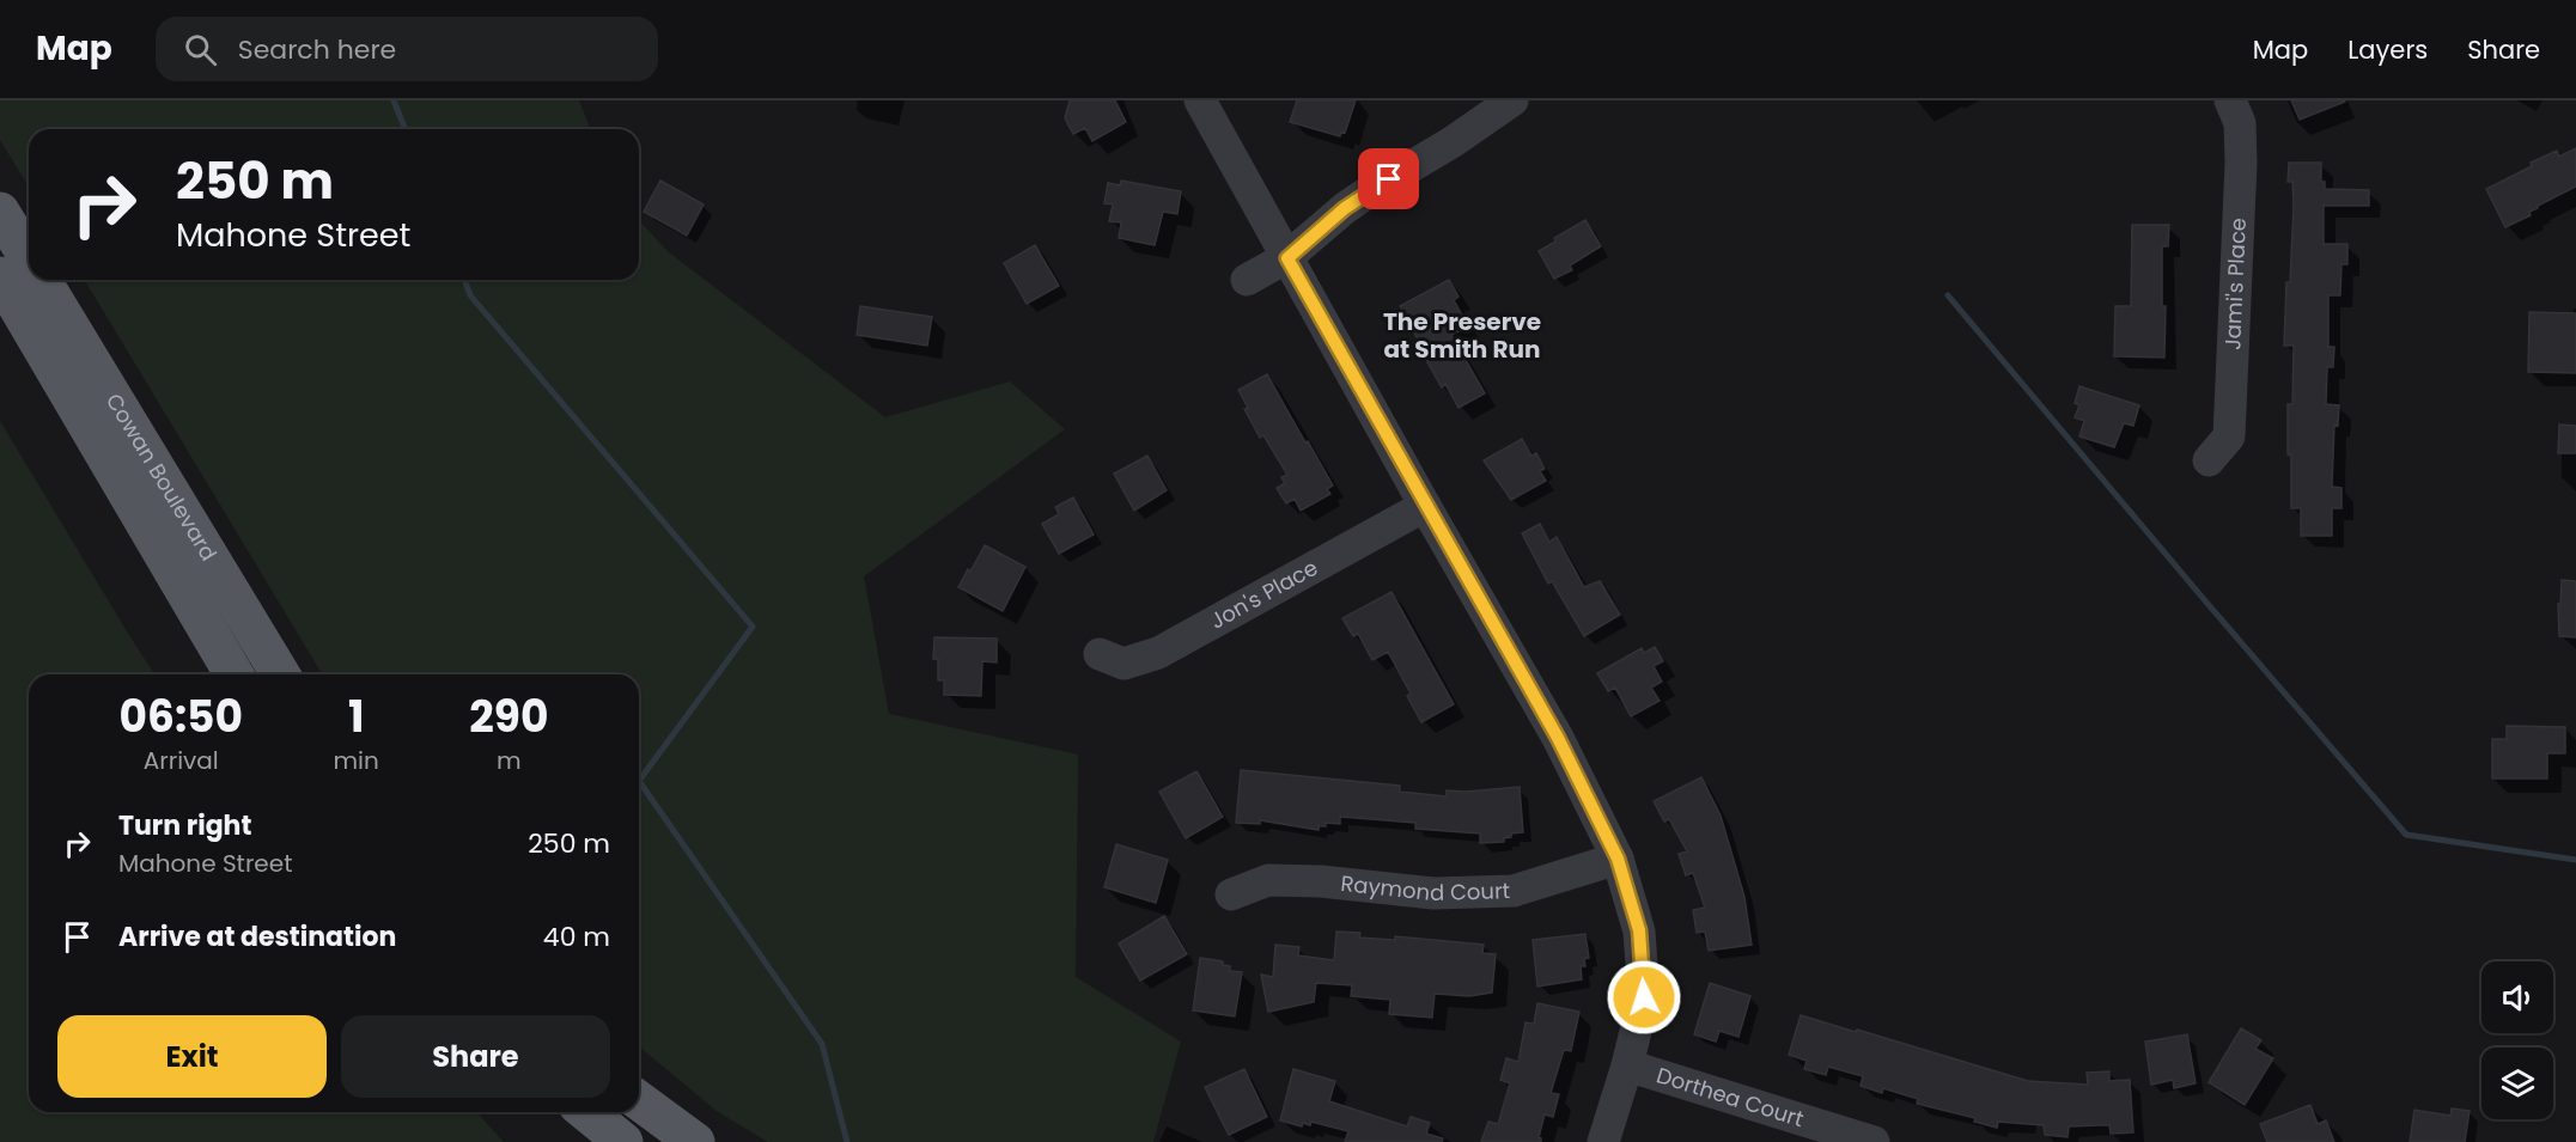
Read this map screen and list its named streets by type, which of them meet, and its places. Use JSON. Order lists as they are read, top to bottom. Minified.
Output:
{"streets":{"main road":["Cowan Boulevard"],"street":["Jami's Place","Jon's Place","Raymond Court","Dorthea Court"]},"districts":["The Preserve at Smith Run"],"page":{"header":"Map","search":"Search here","nav":["Map","Layers","Share"],"turn":["250 m","Mahone Street"],"eta":["06:50","Arrival","1","min","290","m"],"list":[{"name":"Turn right","note":"Mahone Street","value":"250 m"},{"name":"Arrive at destination","value":"40 m"}],"buttons":["Exit","Share"]}}
